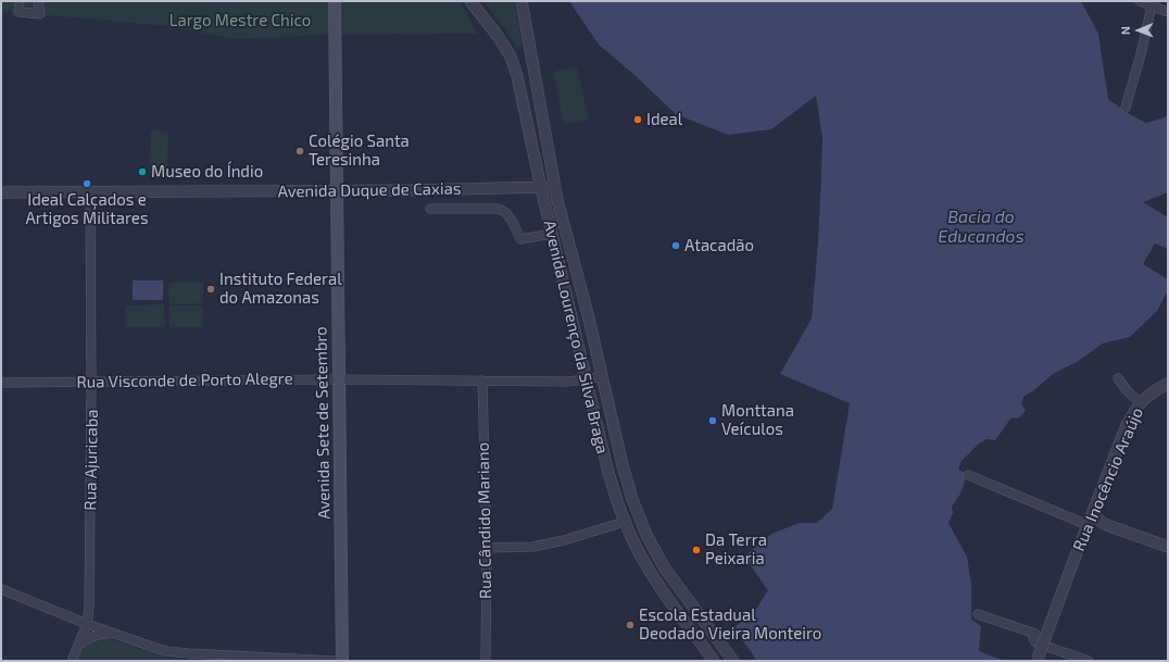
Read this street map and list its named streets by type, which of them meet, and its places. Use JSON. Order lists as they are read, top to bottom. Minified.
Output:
{"streets":{"main road":["Avenida Sete de Setembro"],"street":["Avenida Duque de Caxias","Avenida Lourenço da Silva Braga","Rua Visconde de Porto Alegre","Rua Ajuricaba","Rua Inocêncio Araújo","Rua Cândido Mariano"]},"crossings":[["Avenida Duque de Caxias","Avenida Lourenço da Silva Braga"],["Avenida Duque de Caxias","Avenida Sete de Setembro"],["Avenida Duque de Caxias","Rua Ajuricaba"],["Avenida Lourenço da Silva Braga","Rua Visconde de Porto Alegre"],["Rua Visconde de Porto Alegre","Avenida Sete de Setembro"],["Rua Visconde de Porto Alegre","Rua Ajuricaba"],["Rua Visconde de Porto Alegre","Rua Cândido Mariano"]],"water":["Bacia do Educandos"],"parks":["Largo Mestre Chico"],"places":["Ideal","Colégio Santa Teresinha","Museo do Índio","Ideal Calçados e Artigos Militares","Atacadão","Instituto Federal do Amazonas","Monttana Veículos","Da Terra Peixaria","Escola Estadual Deodado Vieira Monteiro"],"north":"left"}
